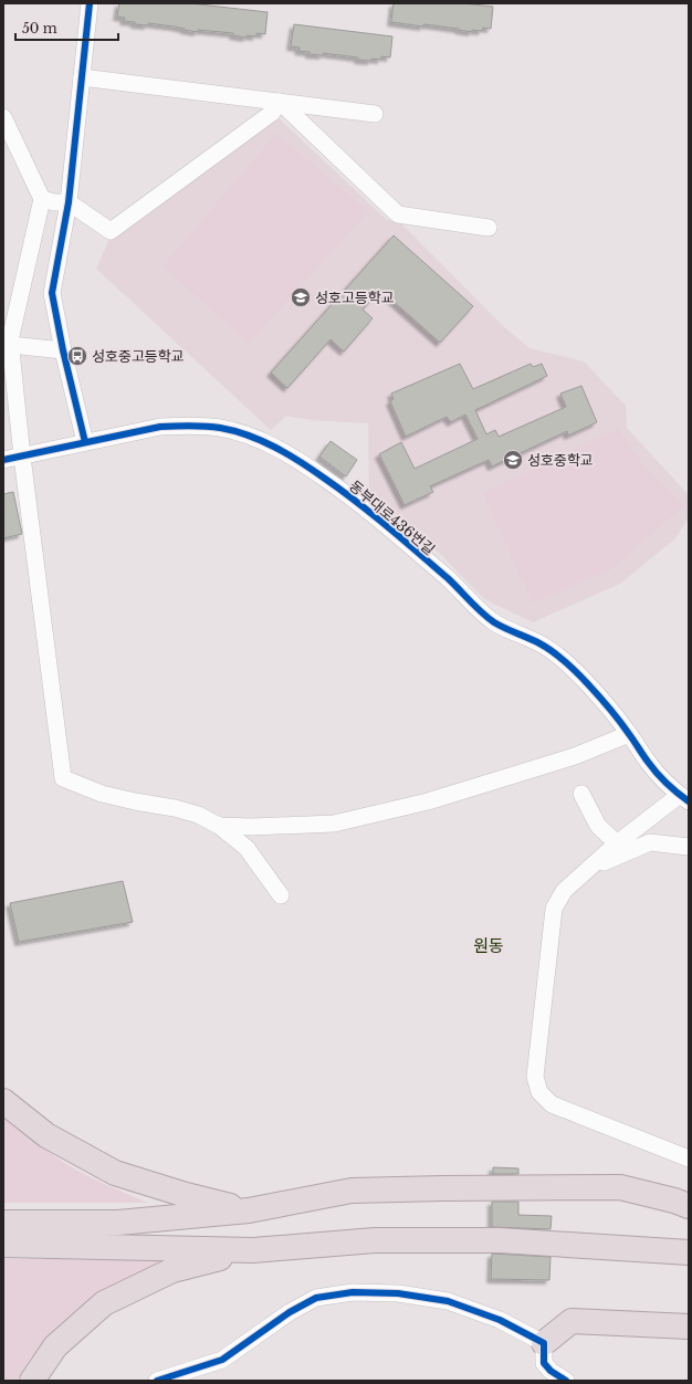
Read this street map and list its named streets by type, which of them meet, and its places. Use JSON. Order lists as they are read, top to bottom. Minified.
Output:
{"streets":{"street":["동부대로436번길"]},"districts":["원동"],"places":{"school or university":["성호고등학교","성호중학교"],"bus stop":["성호중고등학교"]},"scale_bar":"50 m"}
